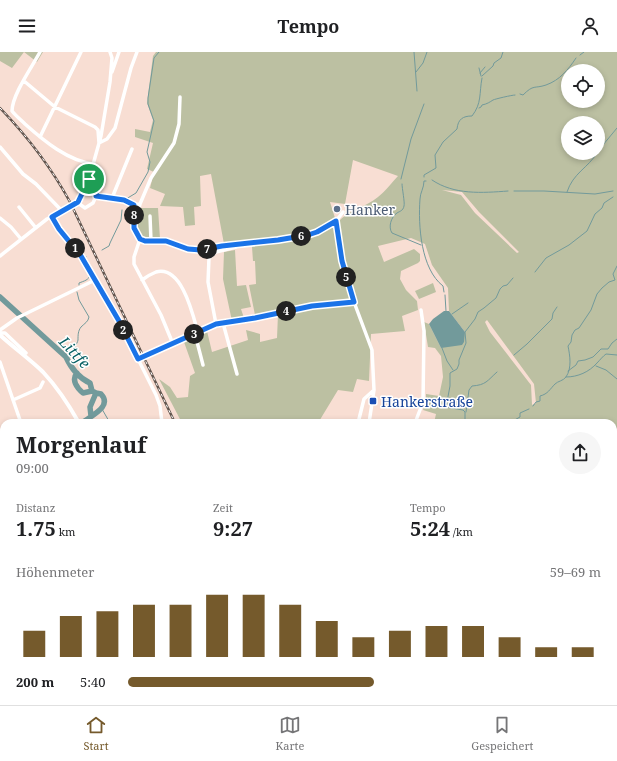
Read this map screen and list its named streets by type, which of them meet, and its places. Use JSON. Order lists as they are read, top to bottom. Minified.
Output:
{"water":["Littfe"],"places":{"other":["Hanker"],"transit":["Hankerstraße"]},"page":{"header":"Tempo","pins":["8","6","1","7","5","4","2","3"],"heading":["Morgenlauf","09:00"],"stats":[["Distanz","1.75 km"],["Zeit","9:27"],["Tempo","5:24 /km"]],"chart":["Höhenmeter","59–69 m"],"list":[{"name":"200 m","note":"5:40"}],"tabs":["Start","Karte","Gespeichert"]}}
